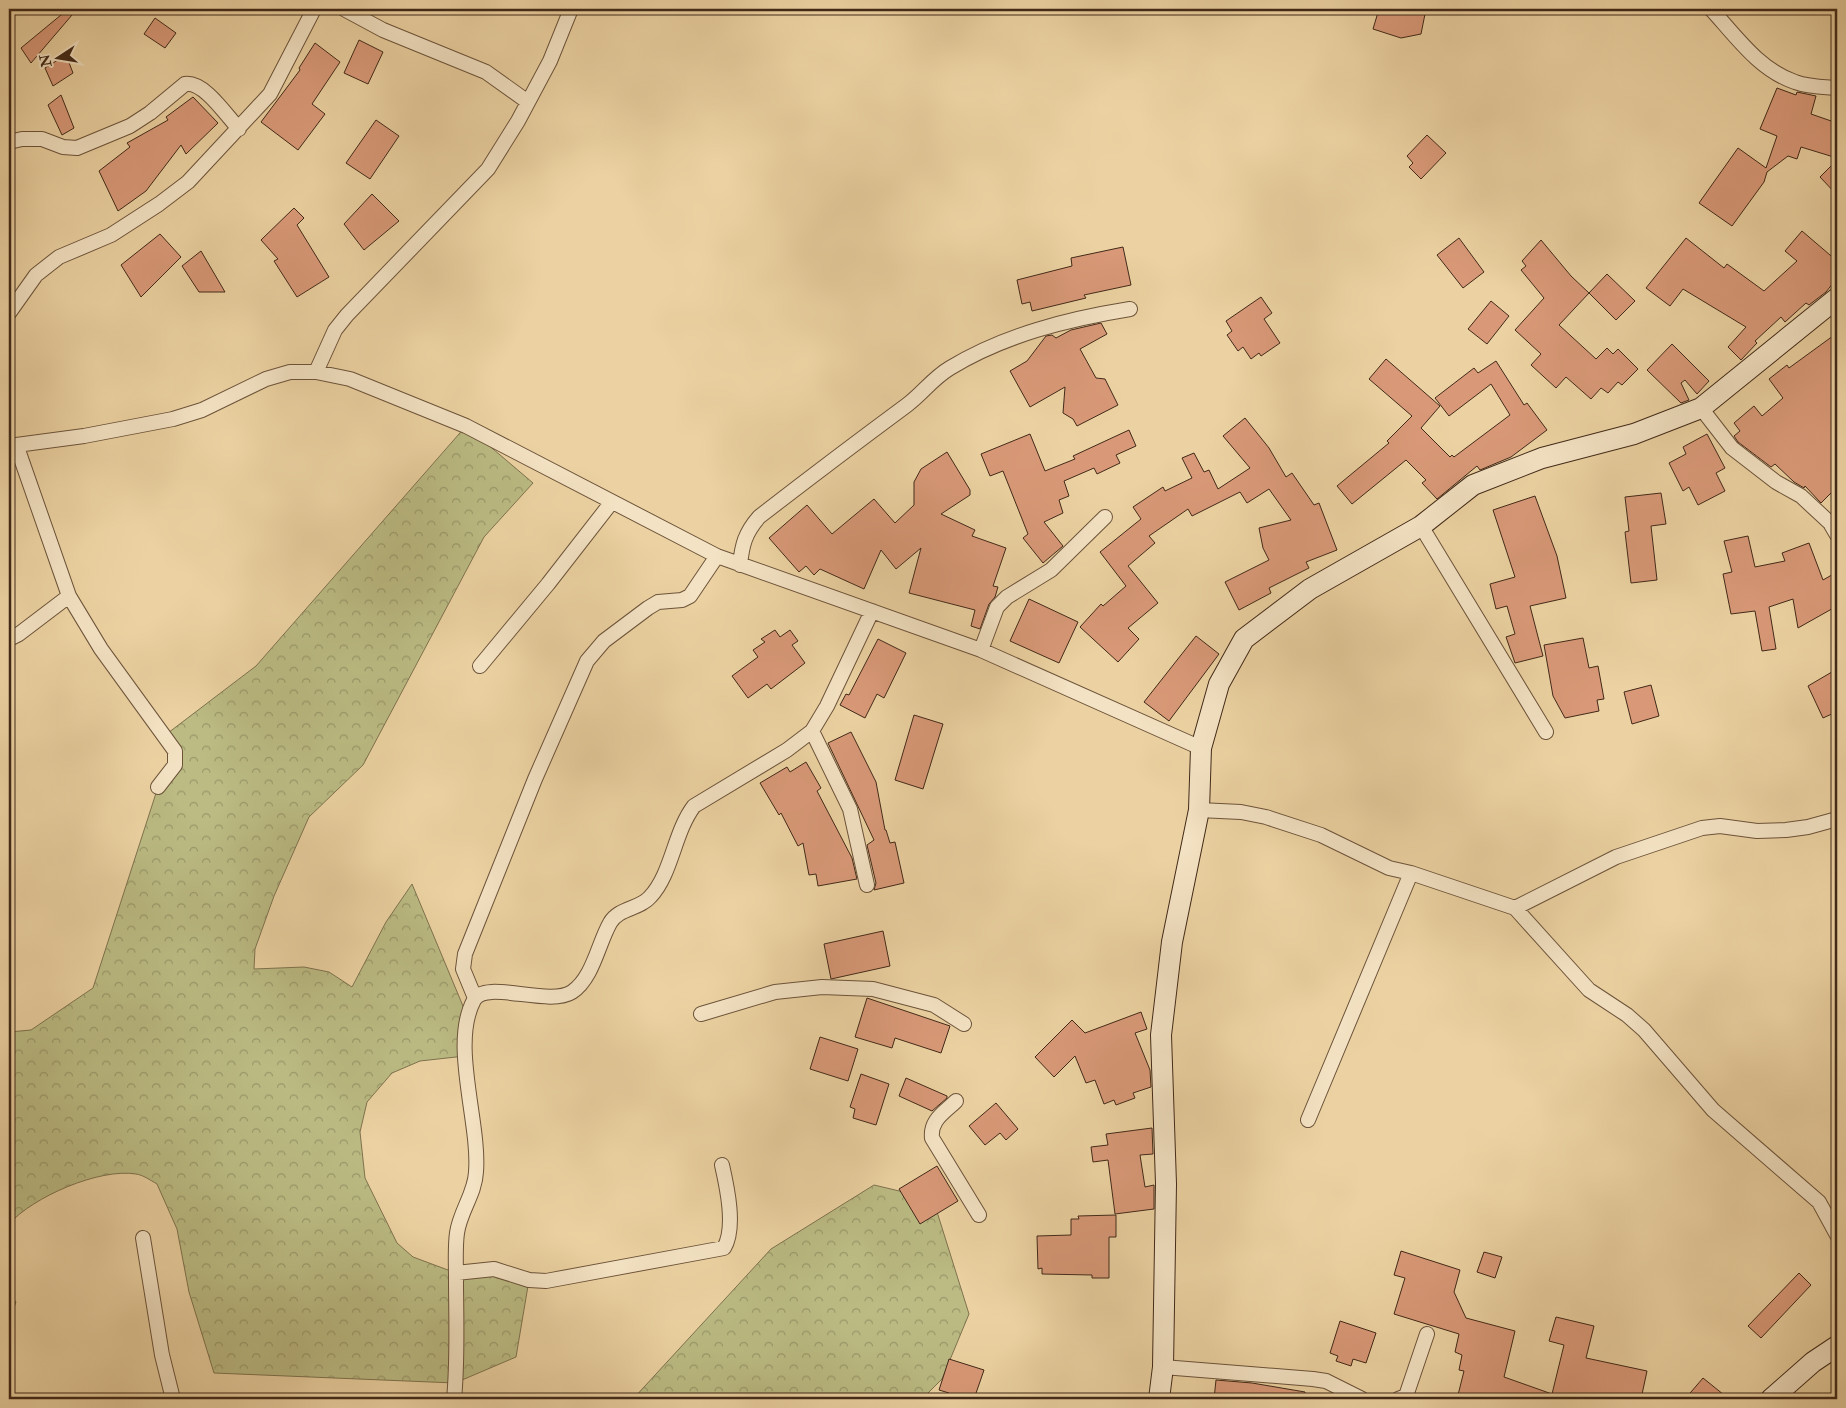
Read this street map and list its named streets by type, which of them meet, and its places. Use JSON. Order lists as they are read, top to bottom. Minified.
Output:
{"north":"left"}
